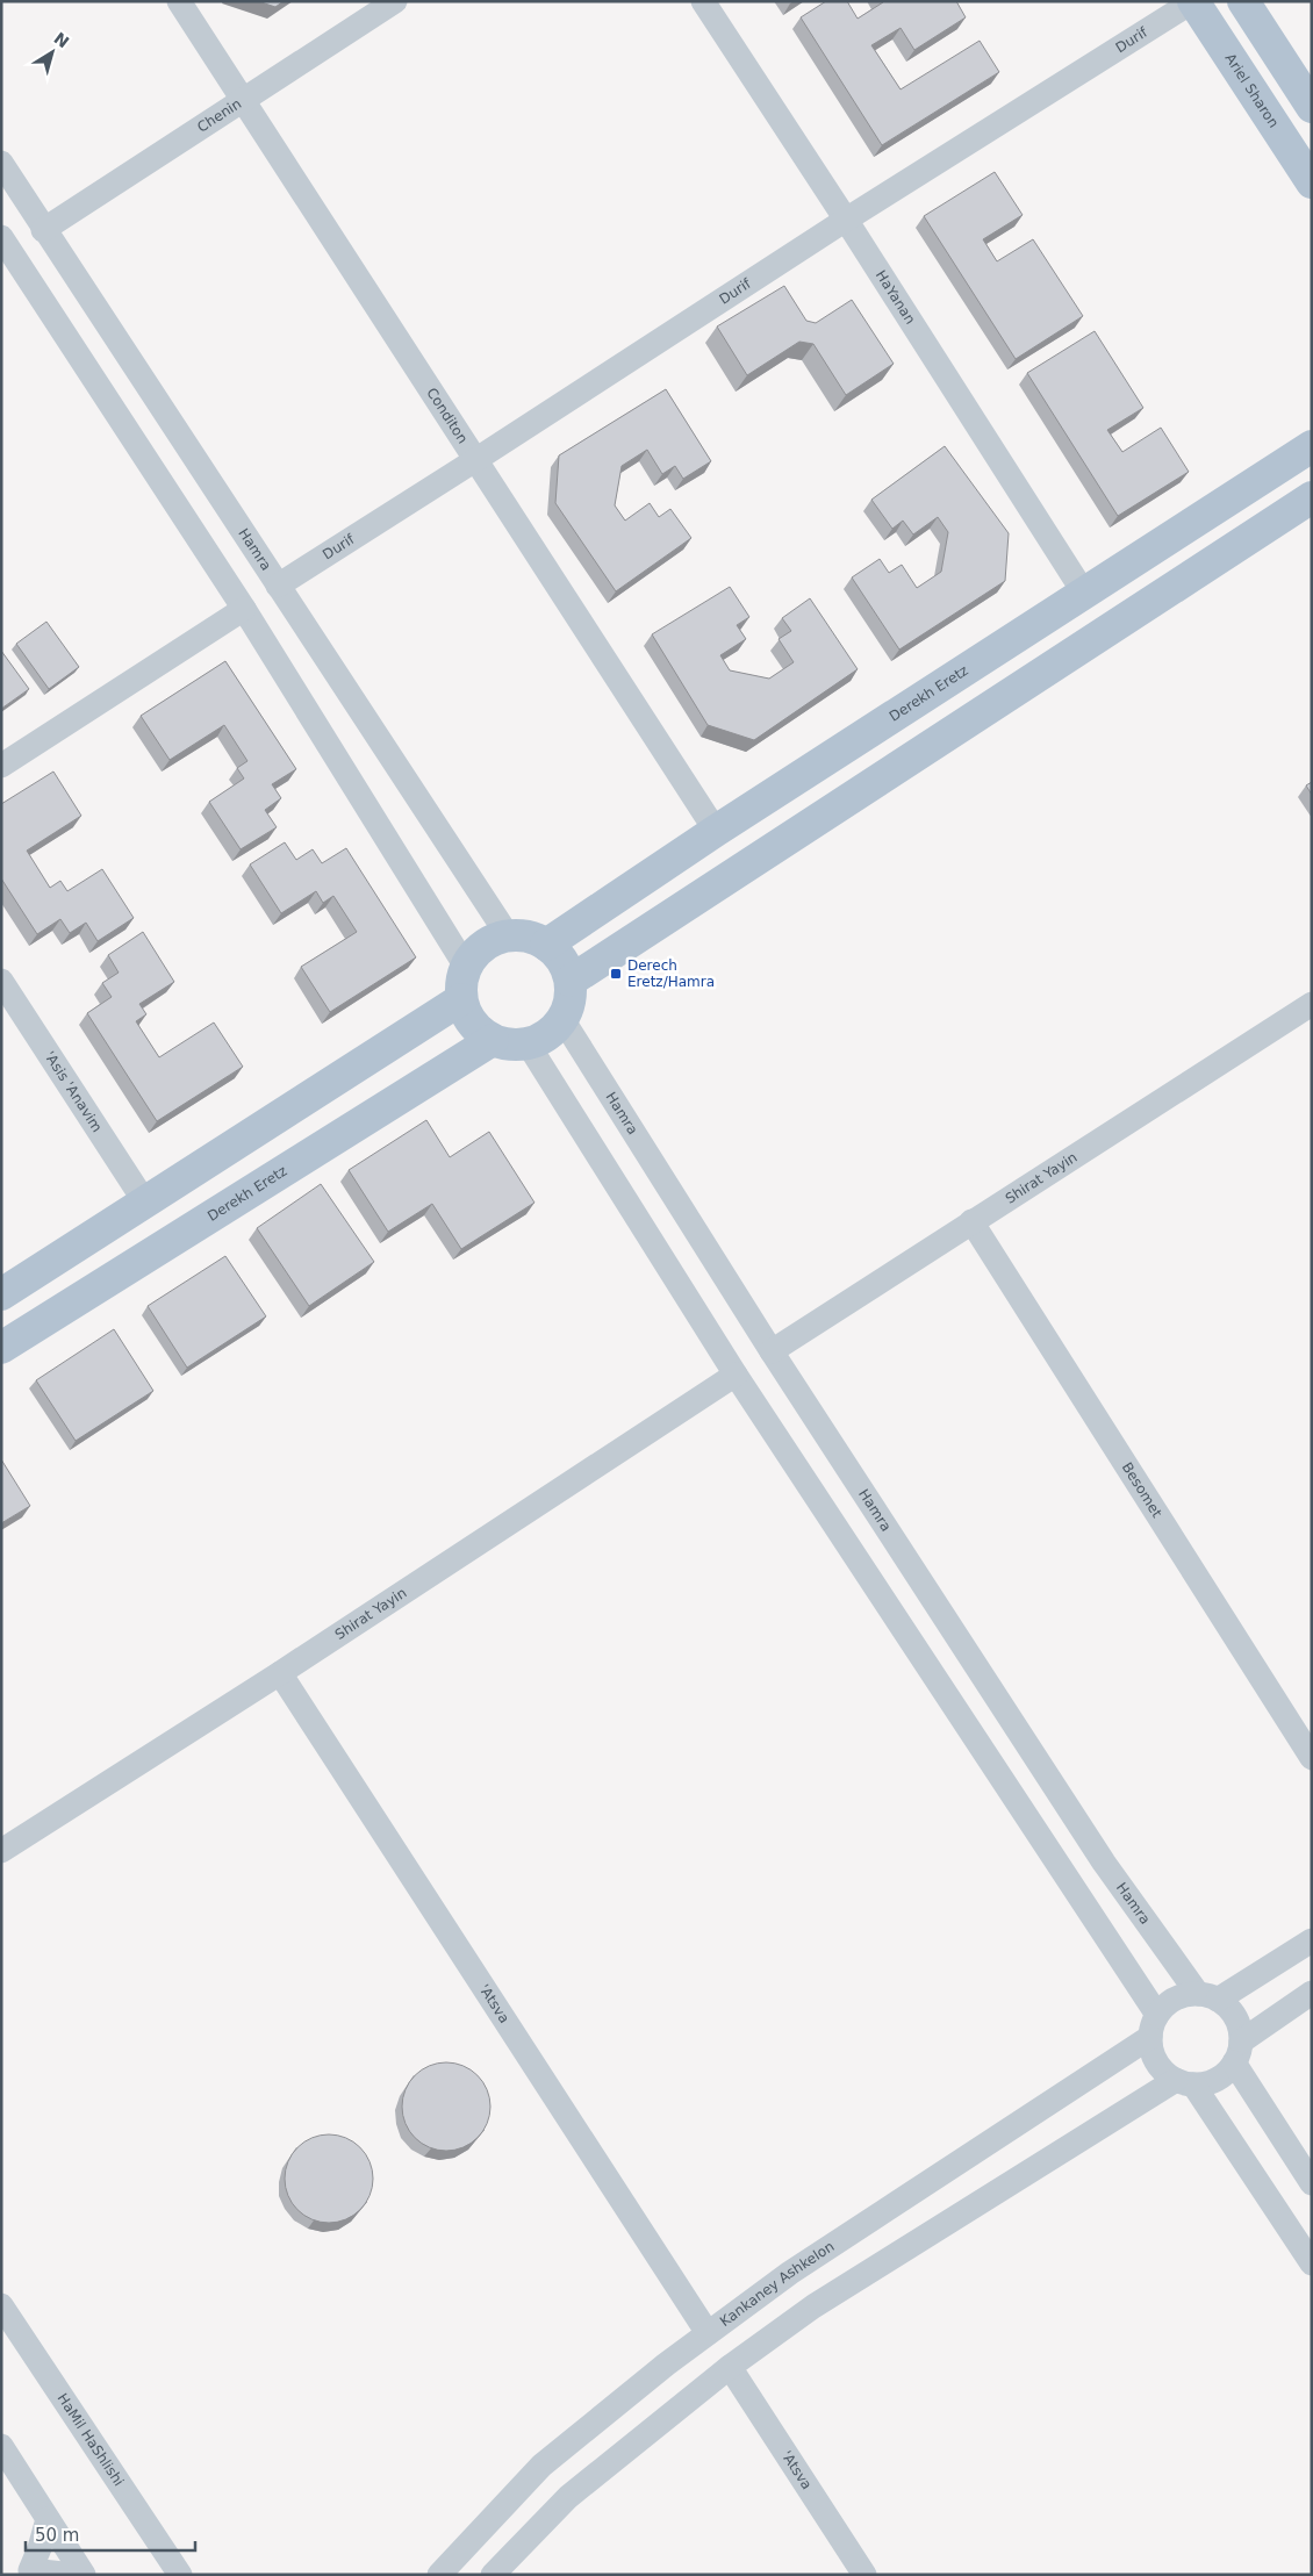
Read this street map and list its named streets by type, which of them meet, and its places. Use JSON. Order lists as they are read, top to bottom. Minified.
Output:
{"streets":{"main road":["Ariel Sharon","Derekh Eretz"],"street":["Durif","Chenin","HaYanan","Conditon","Hamra","'Asis 'Anavim","Shirat Yayin","Besomet","'Atsva","Kankaney Ashkelon","HaMil HaShlishi"]},"crossings":[["Durif","Ariel Sharon"],["Durif","HaYanan"],["Durif","Conditon"],["Durif","Hamra"],["Chenin","Conditon"],["Chenin","Hamra"],["HaYanan","Derekh Eretz"],["Conditon","Derekh Eretz"],["Hamra","Derekh Eretz"],["Hamra","Shirat Yayin"],["Hamra","Kankaney Ashkelon"],["Shirat Yayin","Besomet"],["Shirat Yayin","'Atsva"],["'Atsva","Kankaney Ashkelon"]],"places":{"transit":["Derech Eretz/Hamra"]},"scale_bar":"50 m","north":"top right"}
